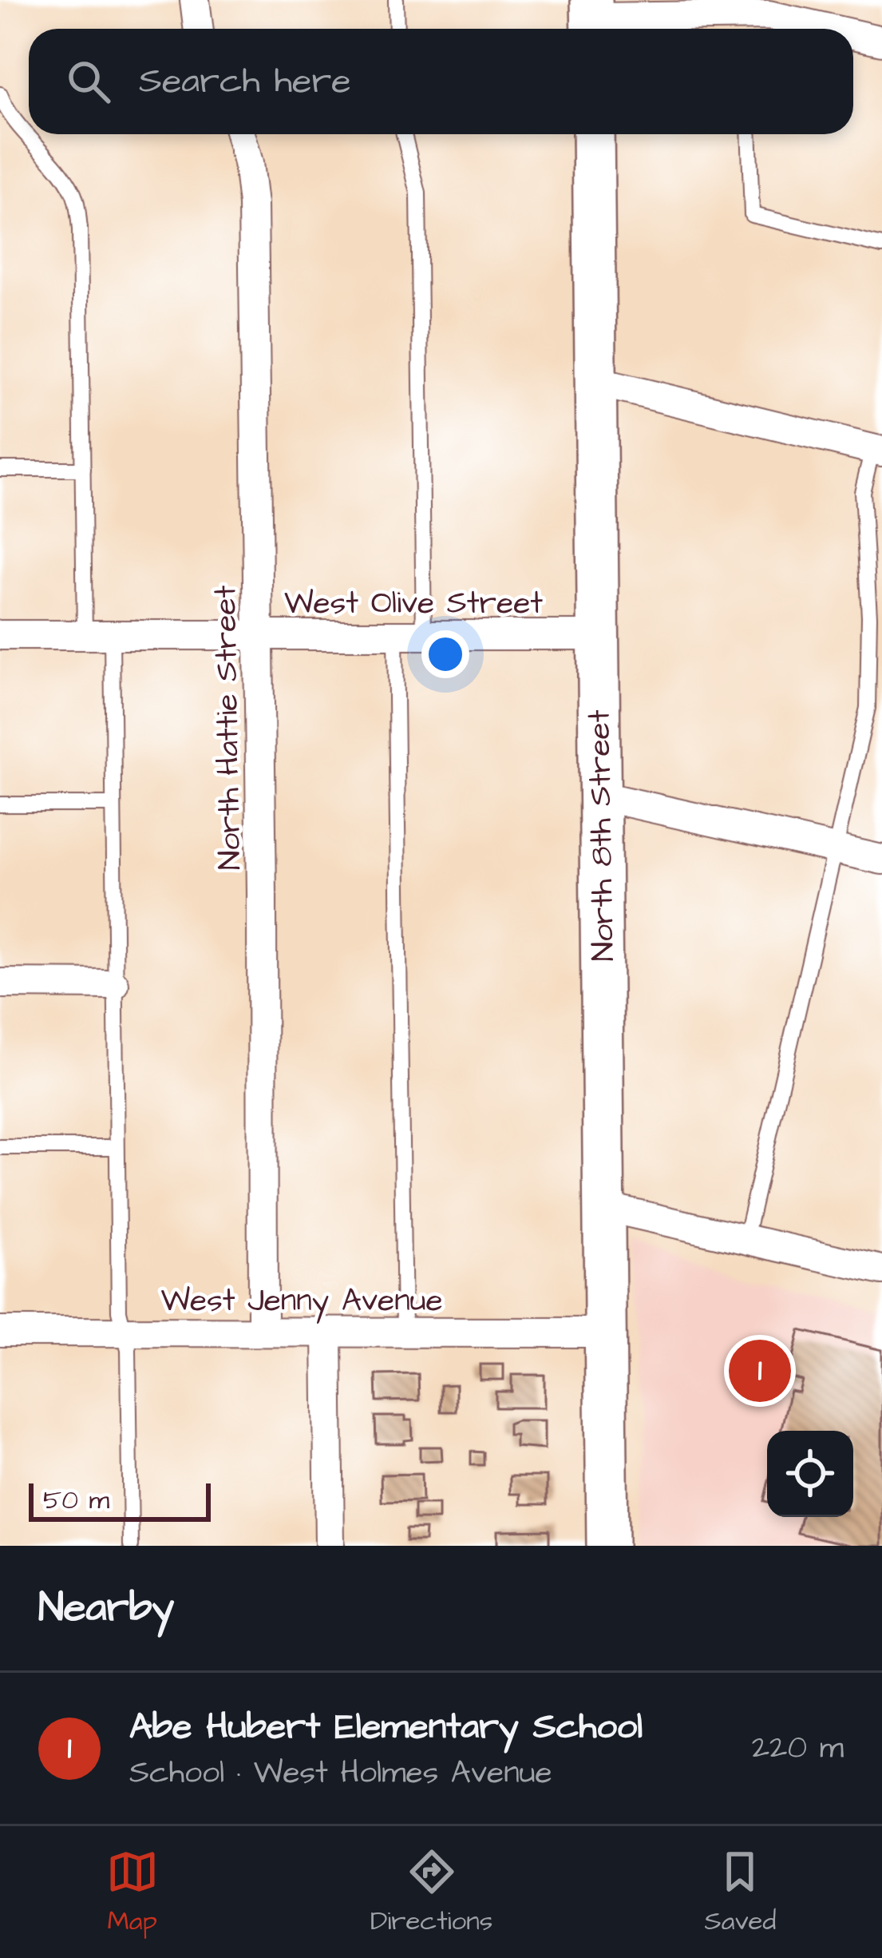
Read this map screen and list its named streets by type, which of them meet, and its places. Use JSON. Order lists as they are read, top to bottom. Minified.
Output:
{"streets":{"street":["West Olive Street","North Hattie Street","North 8th Street","West Jenny Avenue"]},"crossings":[["West Olive Street","North Hattie Street"],["West Olive Street","North 8th Street"],["North Hattie Street","West Jenny Avenue"],["North 8th Street","West Jenny Avenue"]],"scale_bar":"50 m","page":{"search":"Search here","pins":"1","scale":"50 m","heading":"Nearby","list":[{"mark":"1","name":"Abe Hubert Elementary School","note":"School · West Holmes Avenue","value":"220 m"}],"nav":["Map","Directions","Saved"]}}
